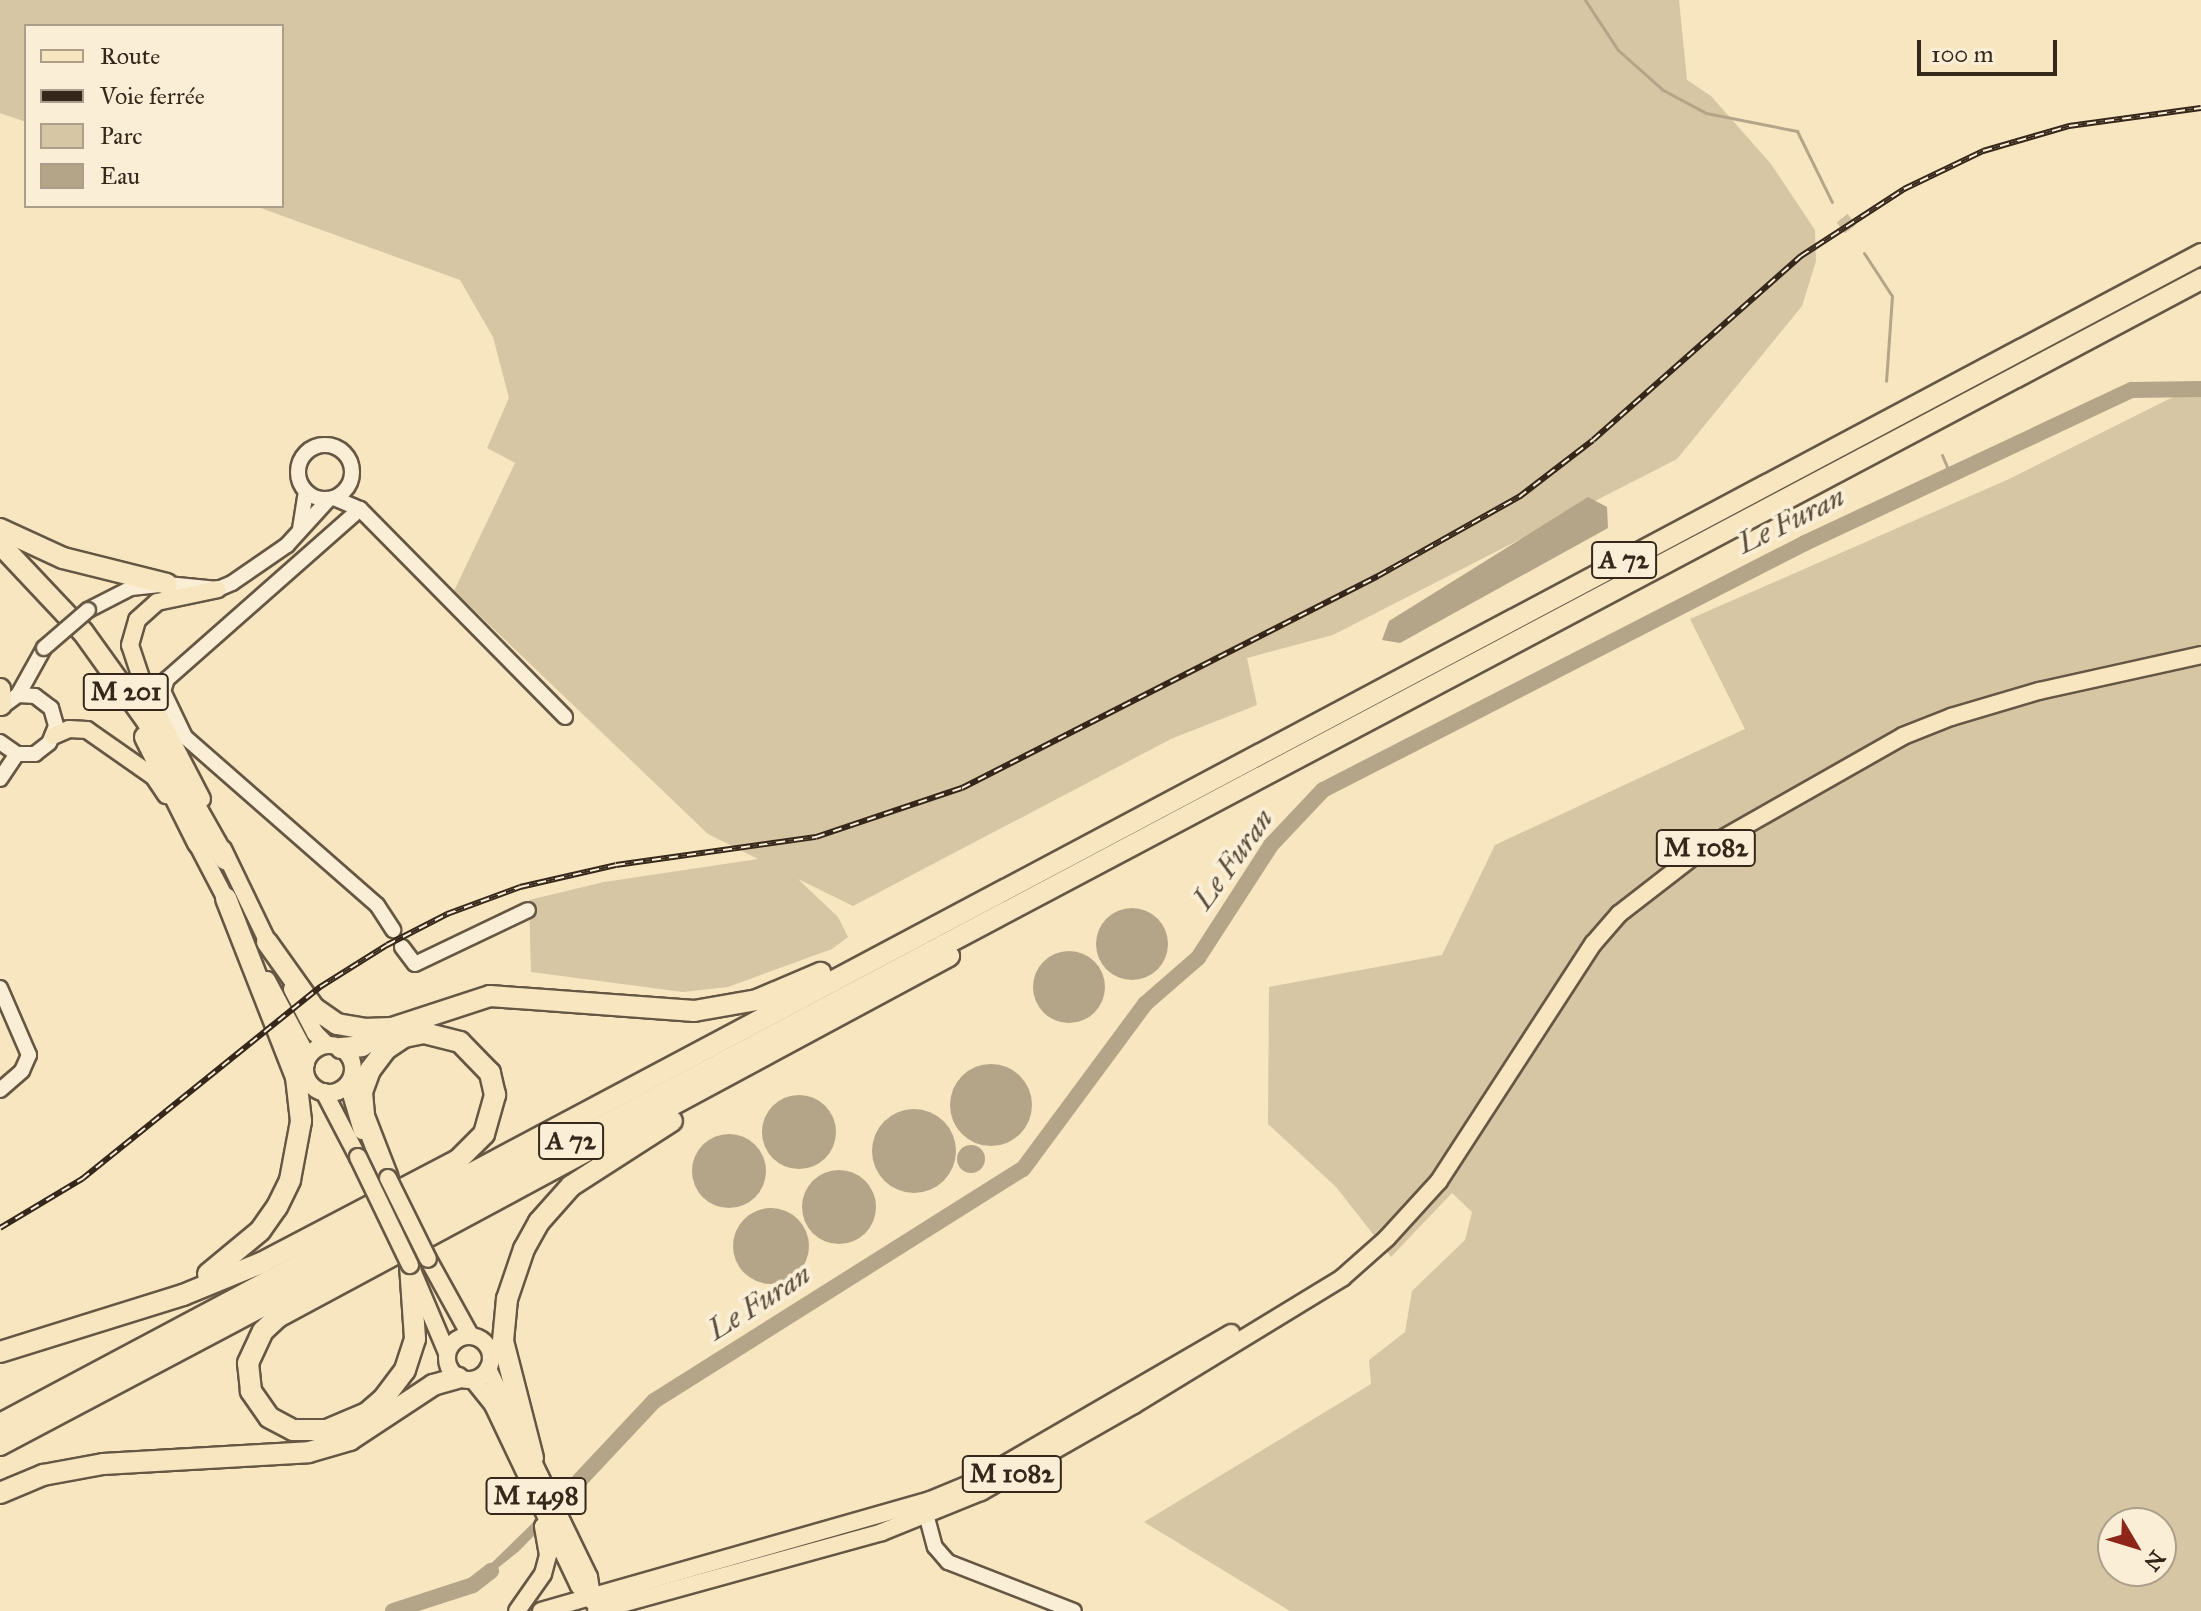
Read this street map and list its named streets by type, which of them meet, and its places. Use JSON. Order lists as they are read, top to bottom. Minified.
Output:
{"streets":{"highway":["A 72","M 201"],"main road":["M 1082","M 1498"]},"crossings":[["M 1082","M 1498"]],"water":["Le Furan"],"legend":["Route","Voie ferrée","Parc","Eau"],"scale_bar":"100 m","north":"bottom right"}
